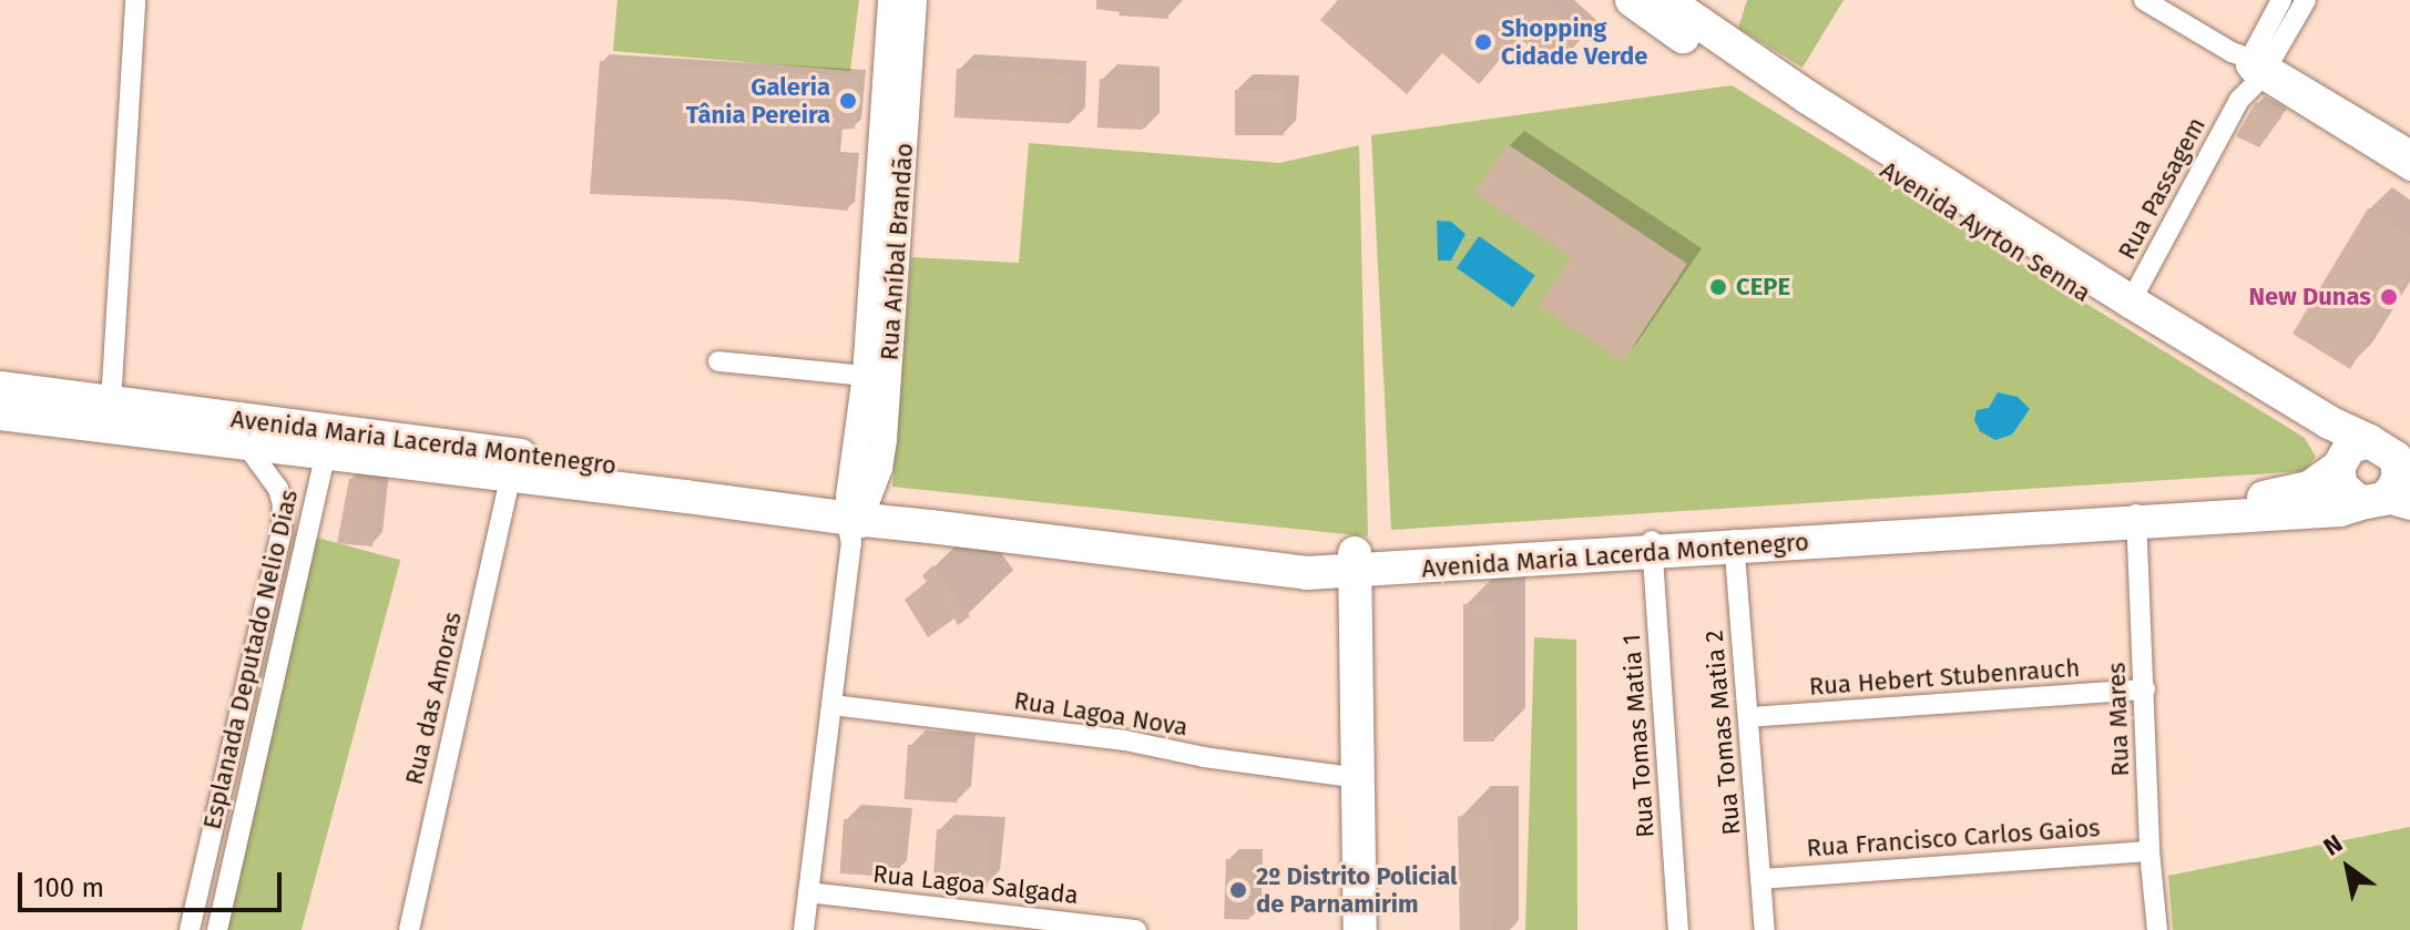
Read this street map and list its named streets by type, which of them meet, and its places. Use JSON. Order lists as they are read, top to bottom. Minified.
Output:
{"streets":{"main road":["Avenida Ayrton Senna","Avenida Maria Lacerda Montenegro"],"street":["Rua Passagem","Rua Aníbal Brandão","Esplanada Deputado Nelio Dias","Rua Hebert Stubenrauch","Rua das Amoras","Rua Lagoa Nova","Rua Mares","Rua Tomas Matia 2","Rua Tomas Matia 1","Rua Francisco Carlos Gaios","Rua Lagoa Salgada"]},"crossings":[["Rua Passagem","Avenida Ayrton Senna"],["Avenida Ayrton Senna","Avenida Maria Lacerda Montenegro"],["Rua Aníbal Brandão","Avenida Maria Lacerda Montenegro"],["Rua Aníbal Brandão","Rua Lagoa Nova"],["Rua Aníbal Brandão","Rua Lagoa Salgada"],["Avenida Maria Lacerda Montenegro","Esplanada Deputado Nelio Dias"],["Avenida Maria Lacerda Montenegro","Rua das Amoras"],["Avenida Maria Lacerda Montenegro","Rua Mares"],["Avenida Maria Lacerda Montenegro","Rua Tomas Matia 2"],["Avenida Maria Lacerda Montenegro","Rua Tomas Matia 1"],["Rua Hebert Stubenrauch","Rua Mares"],["Rua Hebert Stubenrauch","Rua Tomas Matia 2"],["Rua Mares","Rua Francisco Carlos Gaios"],["Rua Tomas Matia 2","Rua Francisco Carlos Gaios"]],"places":["Shopping Cidade Verde","Galeria Tânia Pereira","CEPE","New Dunas","2º Distrito Policial de Parnamirim"],"scale_bar":"100 m","north":"top left"}
